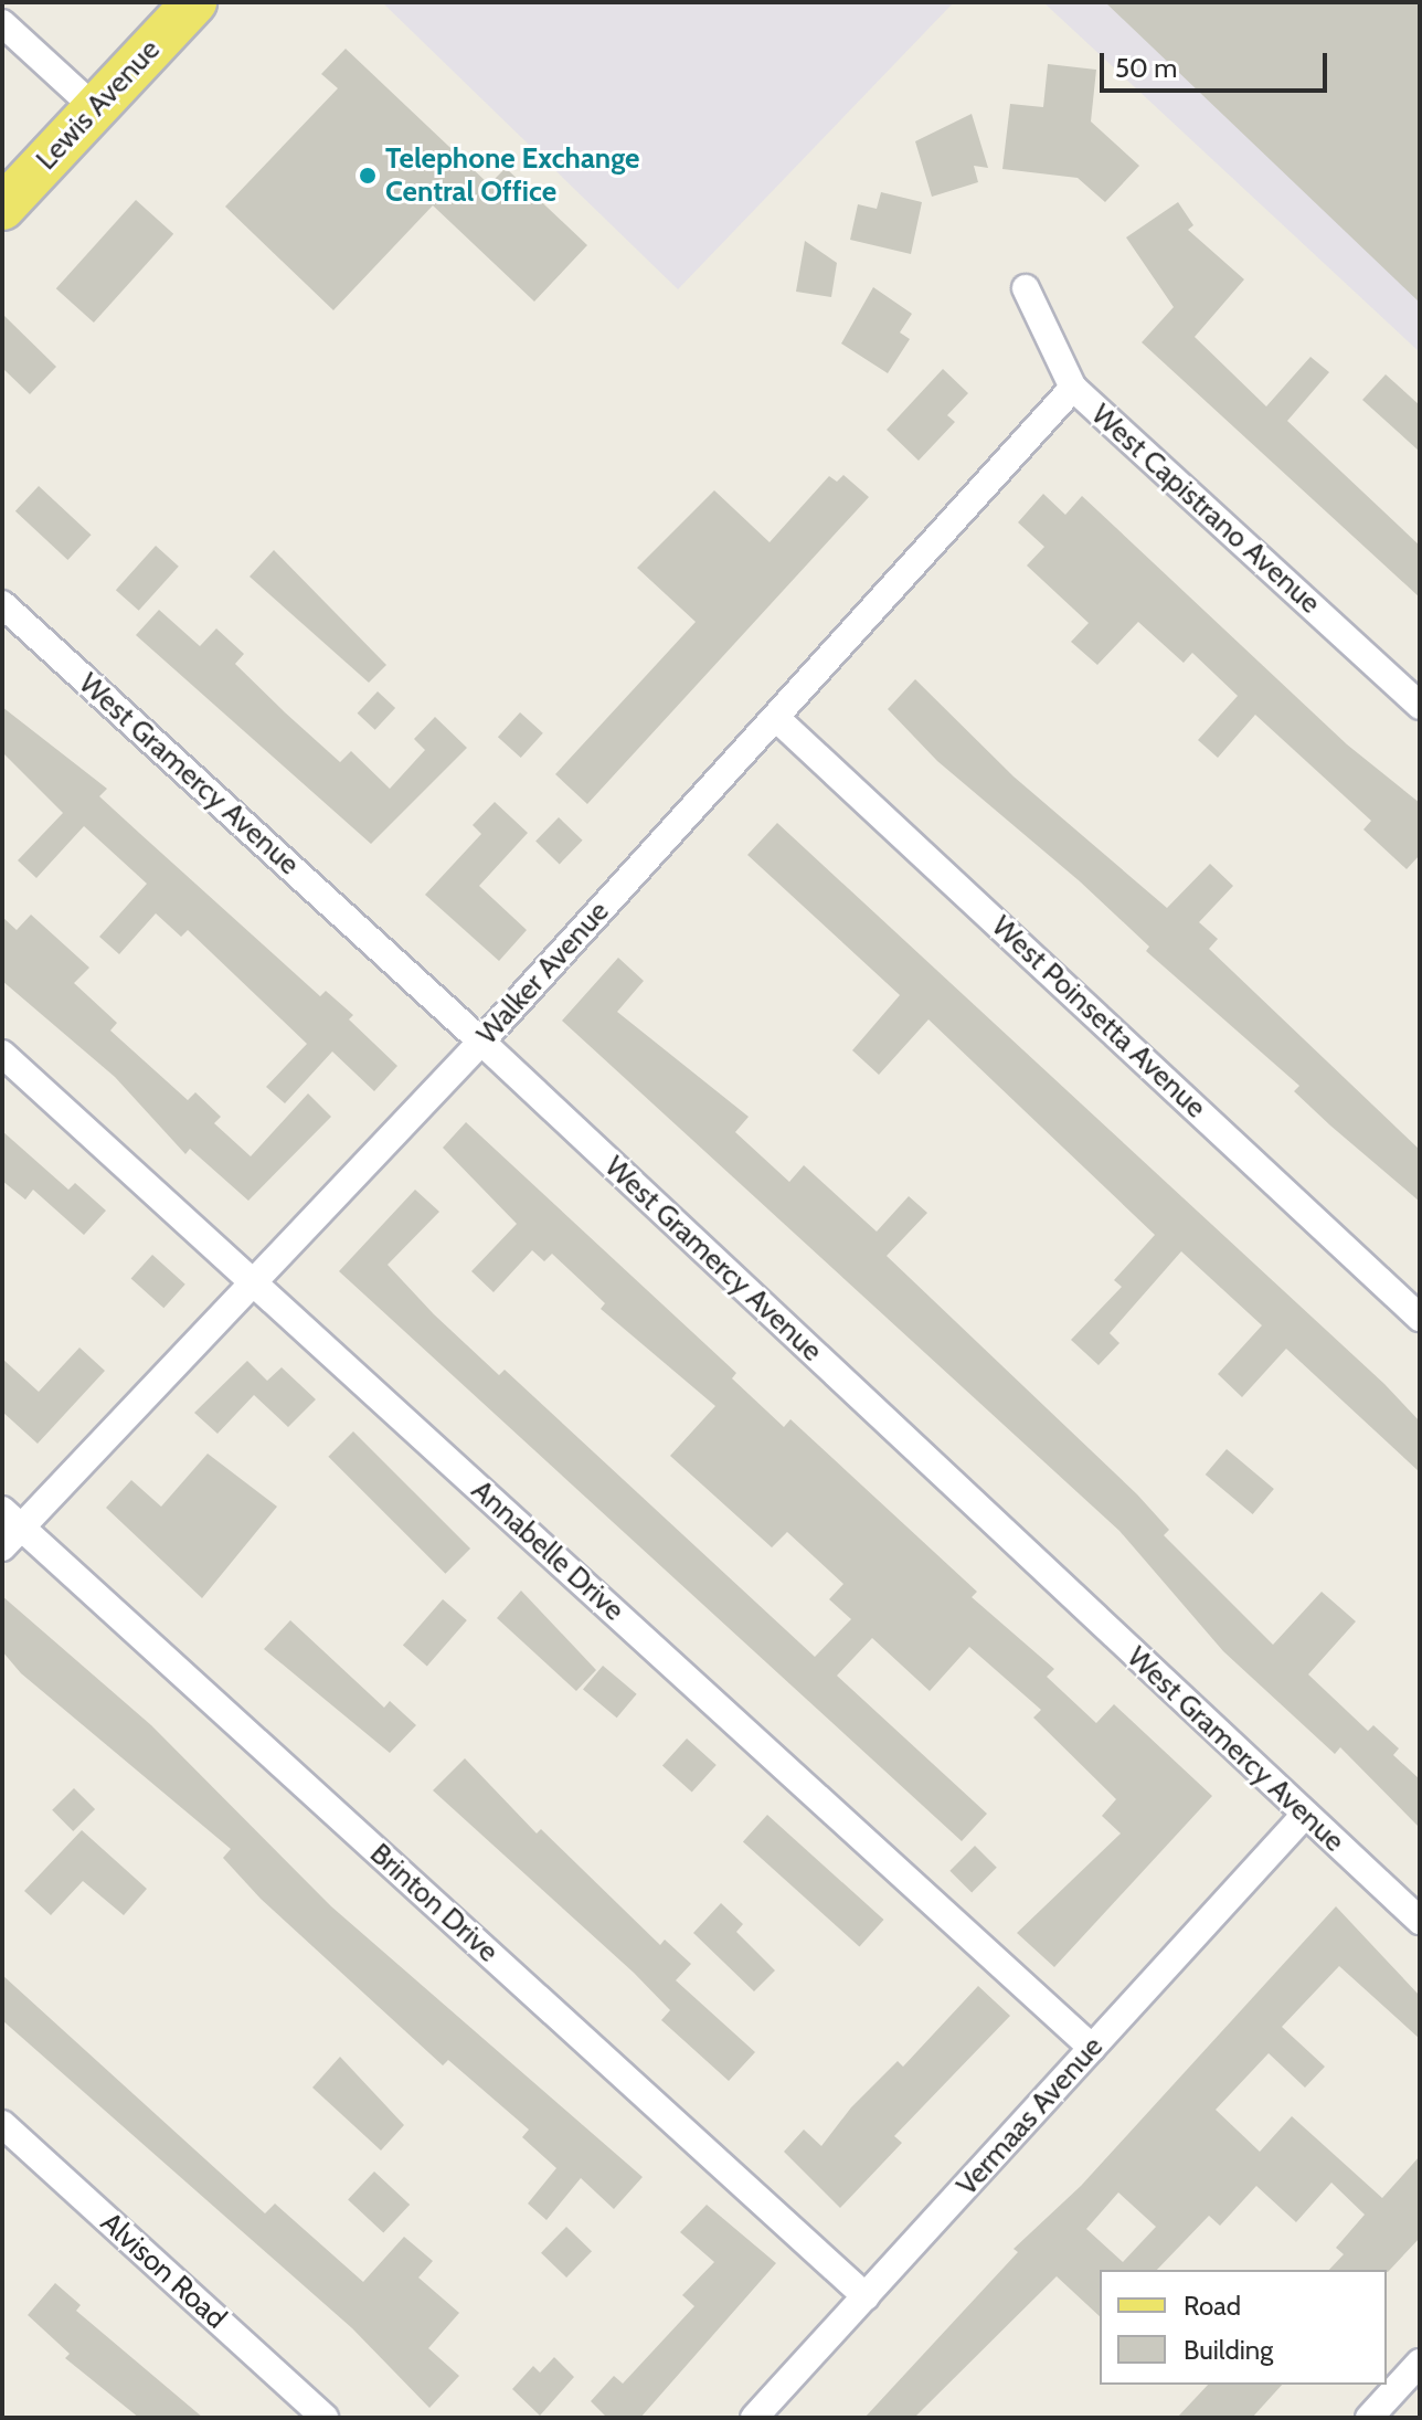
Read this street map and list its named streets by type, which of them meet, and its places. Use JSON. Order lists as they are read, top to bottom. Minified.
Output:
{"streets":{"main road":["Lewis Avenue"],"street":["West Capistrano Avenue","West Gramercy Avenue","Walker Avenue","West Poinsetta Avenue","Annabelle Drive","Brinton Drive","Vermaas Avenue","Alvison Road"]},"crossings":[["West Capistrano Avenue","Walker Avenue"],["West Gramercy Avenue","Walker Avenue"],["West Gramercy Avenue","Vermaas Avenue"],["Walker Avenue","West Poinsetta Avenue"],["Walker Avenue","Annabelle Drive"],["Walker Avenue","Brinton Drive"],["Annabelle Drive","Vermaas Avenue"],["Brinton Drive","Vermaas Avenue"]],"places":["Telephone Exchange Central Office"],"legend":["Road","Building"],"scale_bar":"50 m"}
